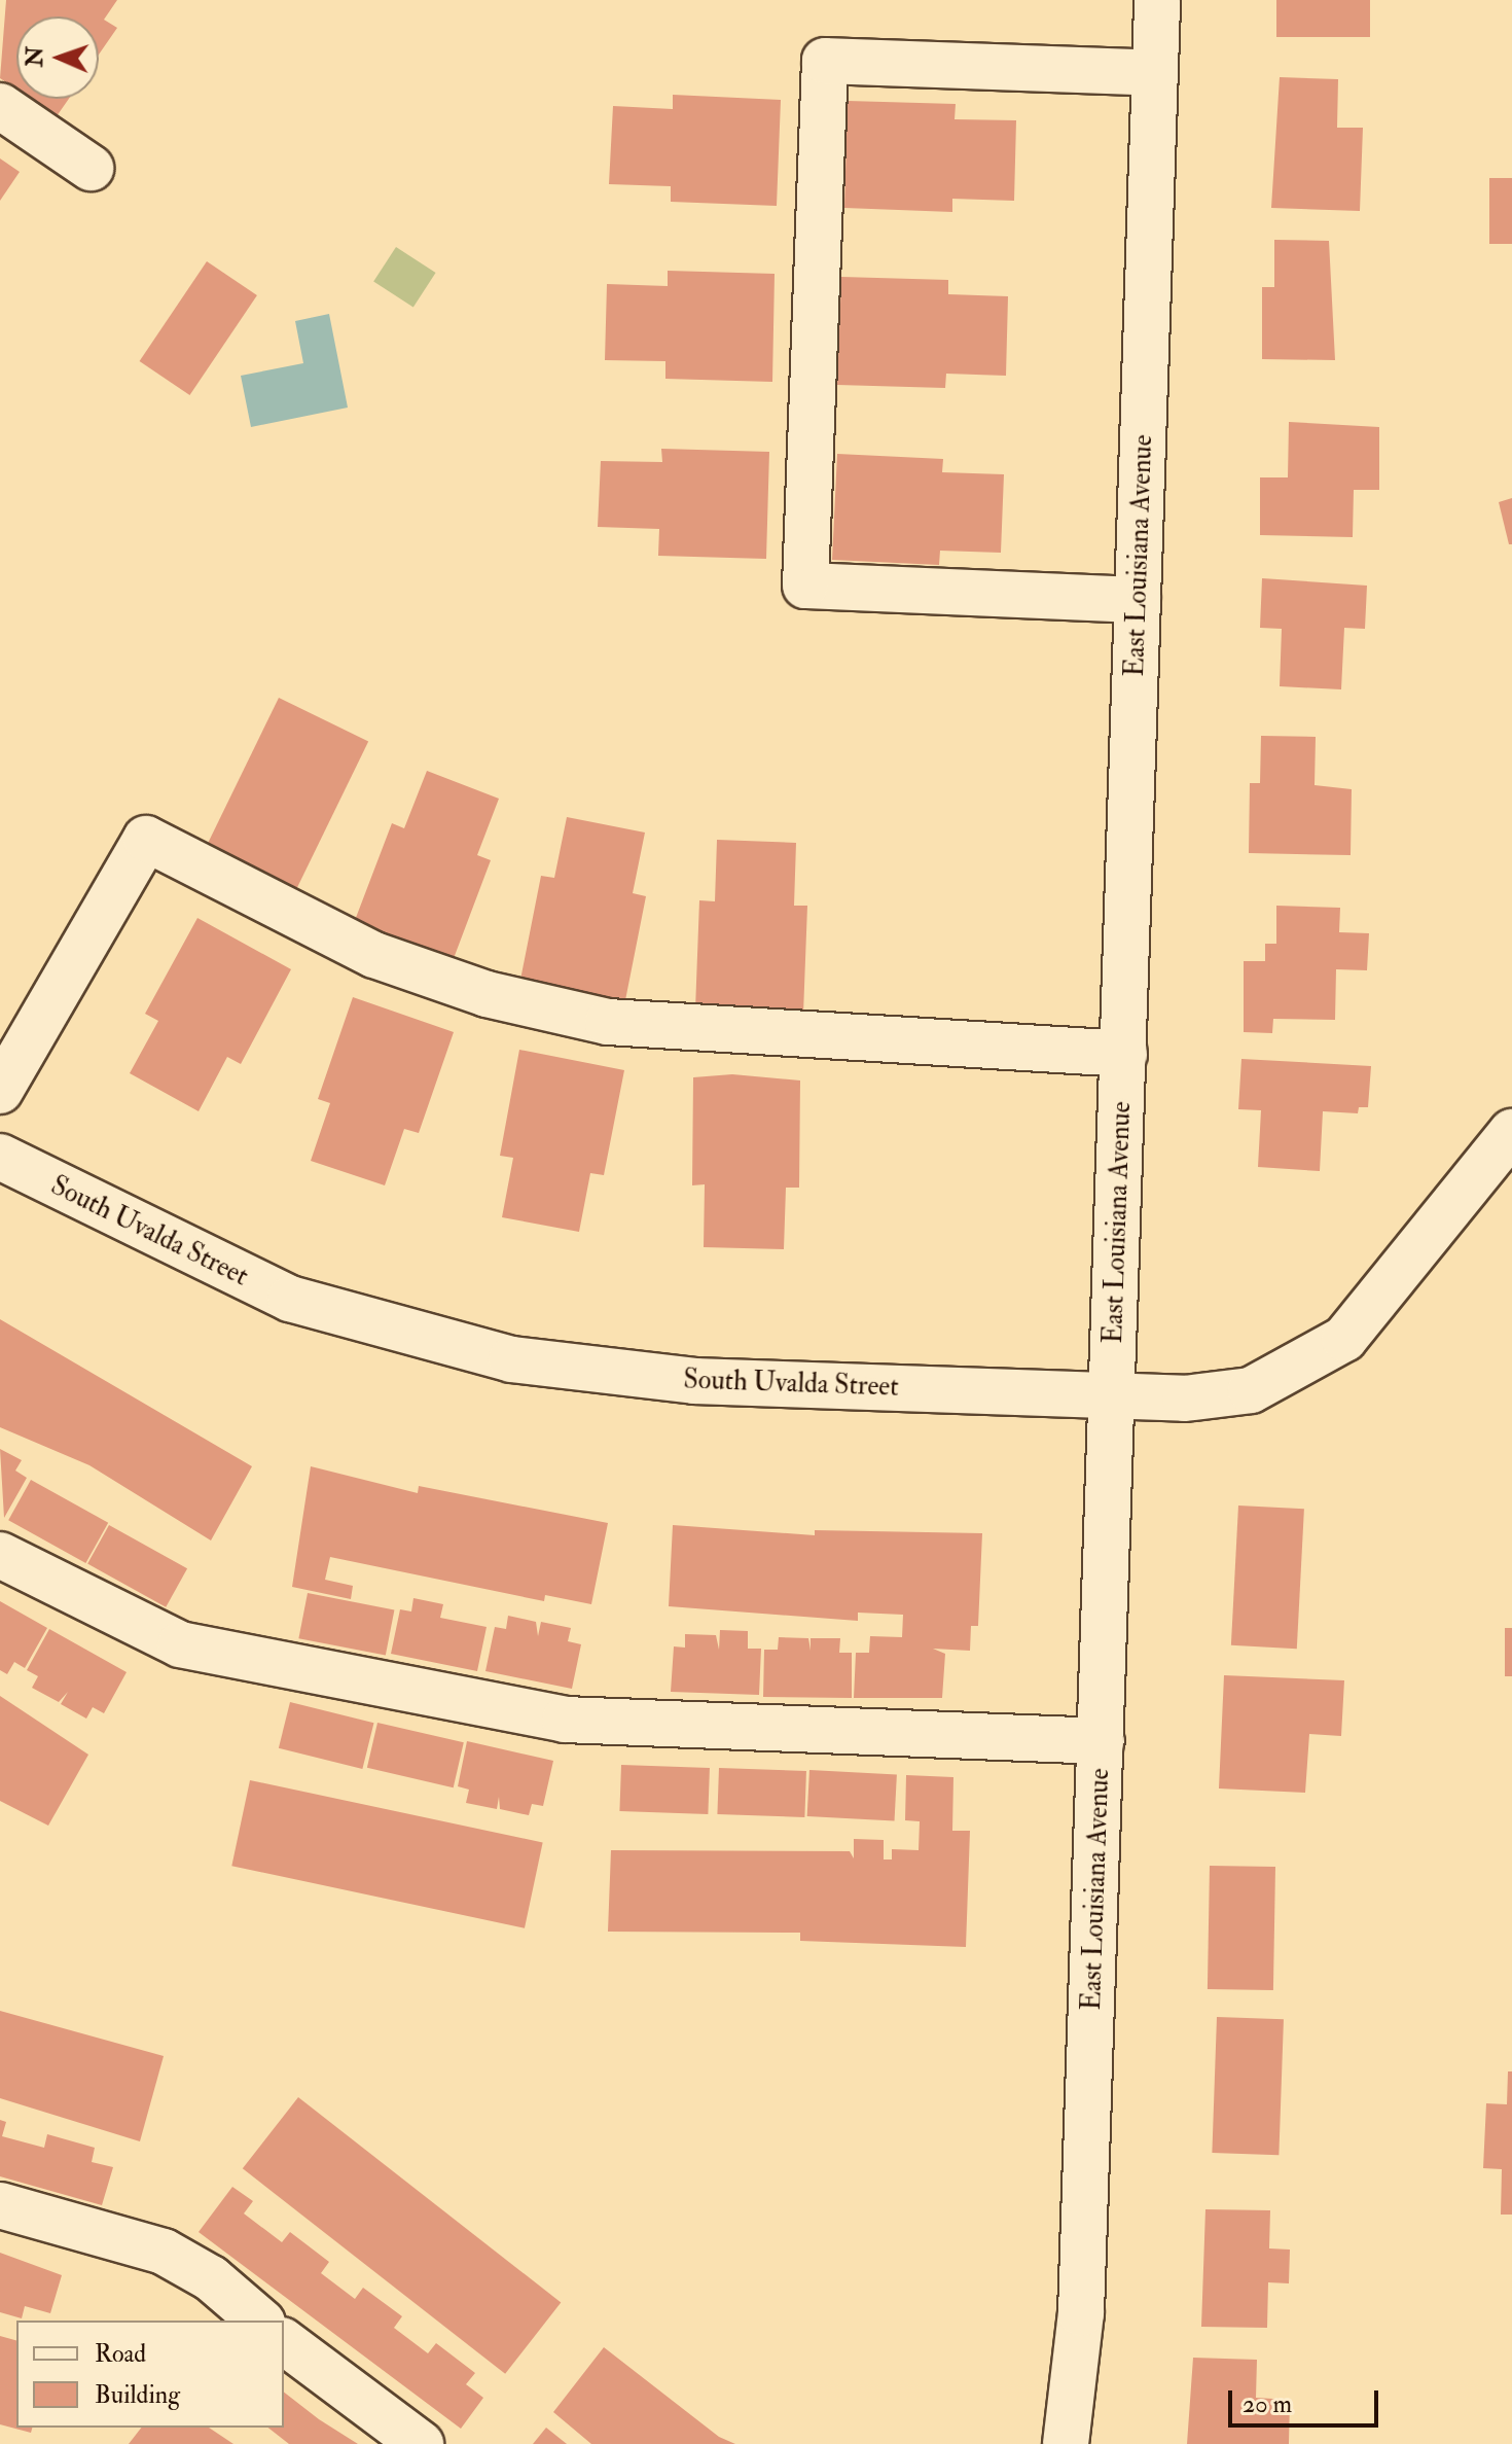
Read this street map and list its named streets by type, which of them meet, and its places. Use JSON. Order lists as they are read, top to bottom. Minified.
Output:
{"streets":{"street":["East Louisiana Avenue","South Uvalda Street"]},"crossings":[["East Louisiana Avenue","South Uvalda Street"]],"legend":["Road","Building"],"scale_bar":"20 m","north":"left"}
